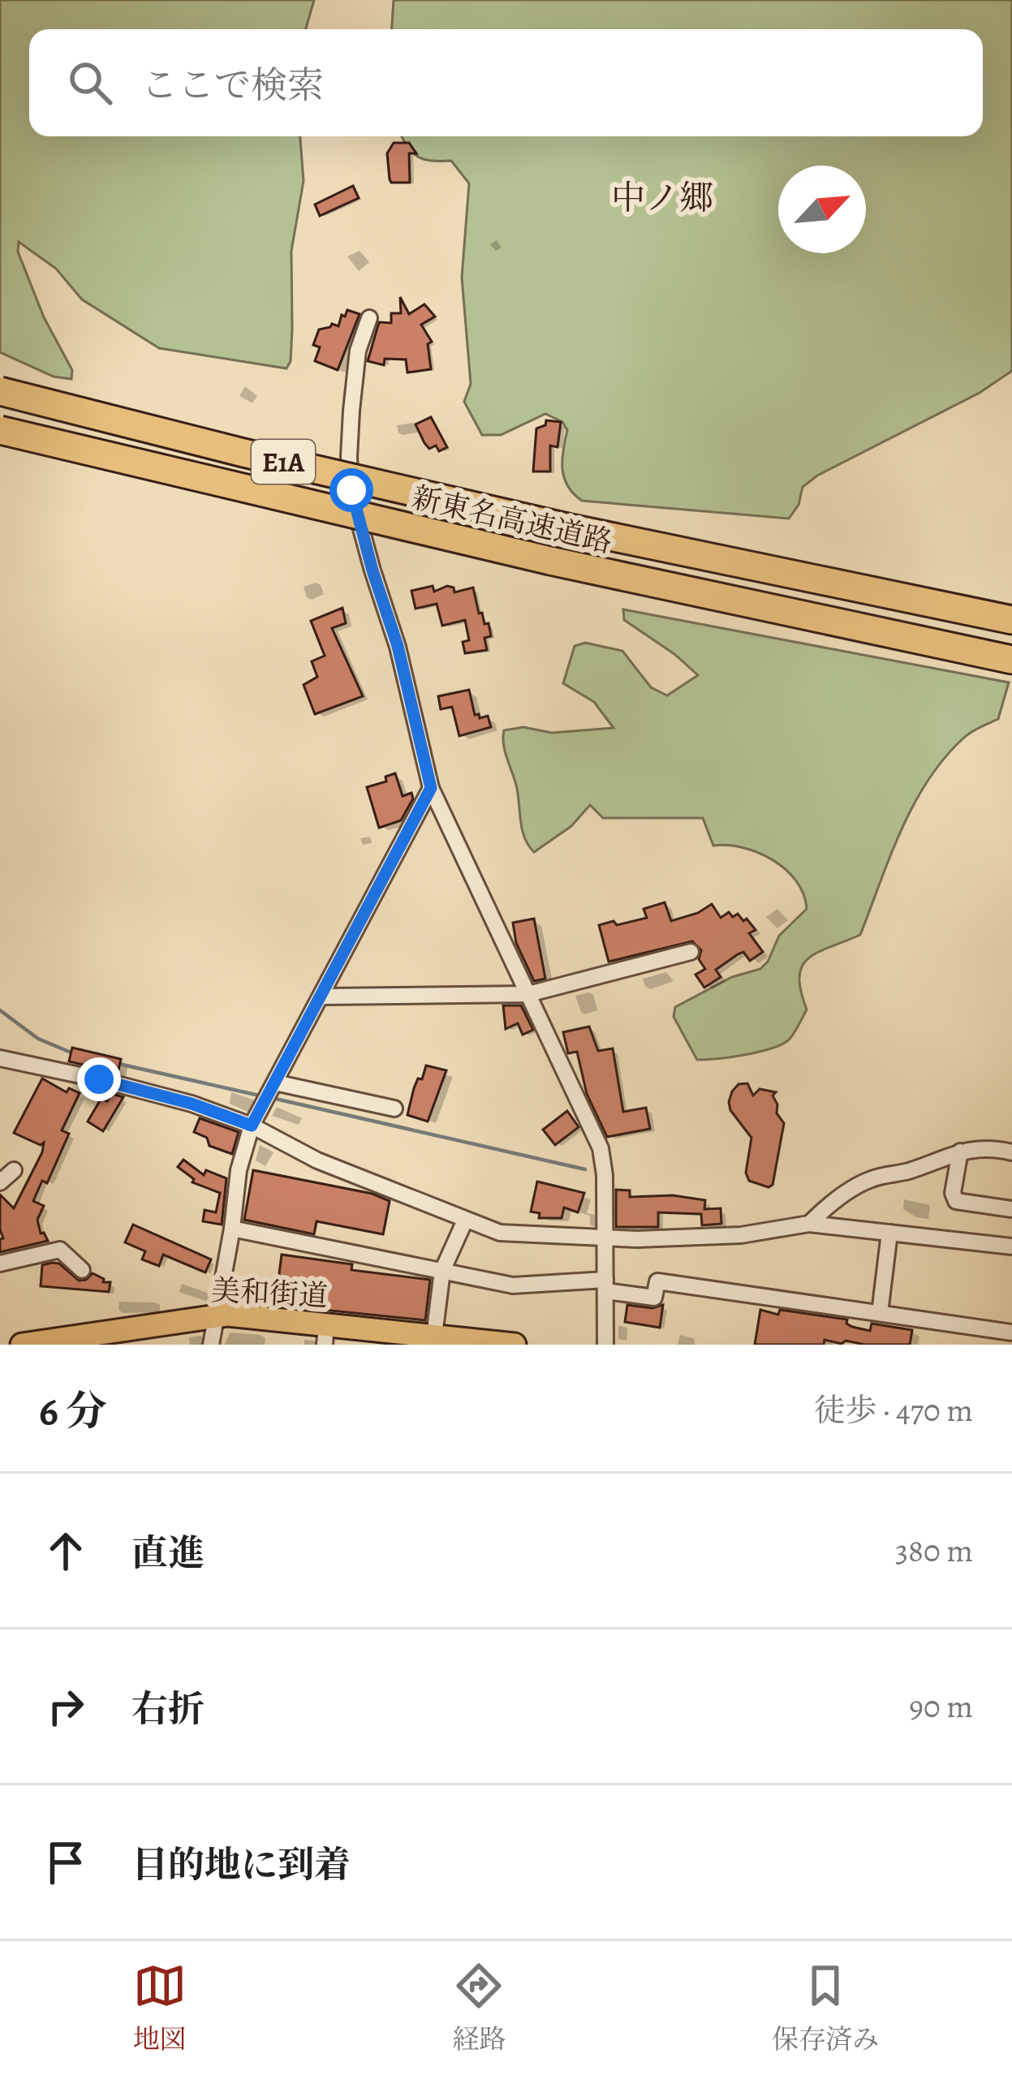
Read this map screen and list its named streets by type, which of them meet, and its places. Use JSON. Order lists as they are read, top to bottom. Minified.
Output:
{"streets":{"highway":["E1A","新東名高速道路"],"main road":["美和街道"]},"districts":["中ノ郷"],"north":"top right","page":{"search":"ここで検索","heading":["6 分","徒歩 · 470 m"],"list":[["直進","380 m"],["右折","90 m"],"目的地に到着"],"nav":["地図","経路","保存済み"]}}
